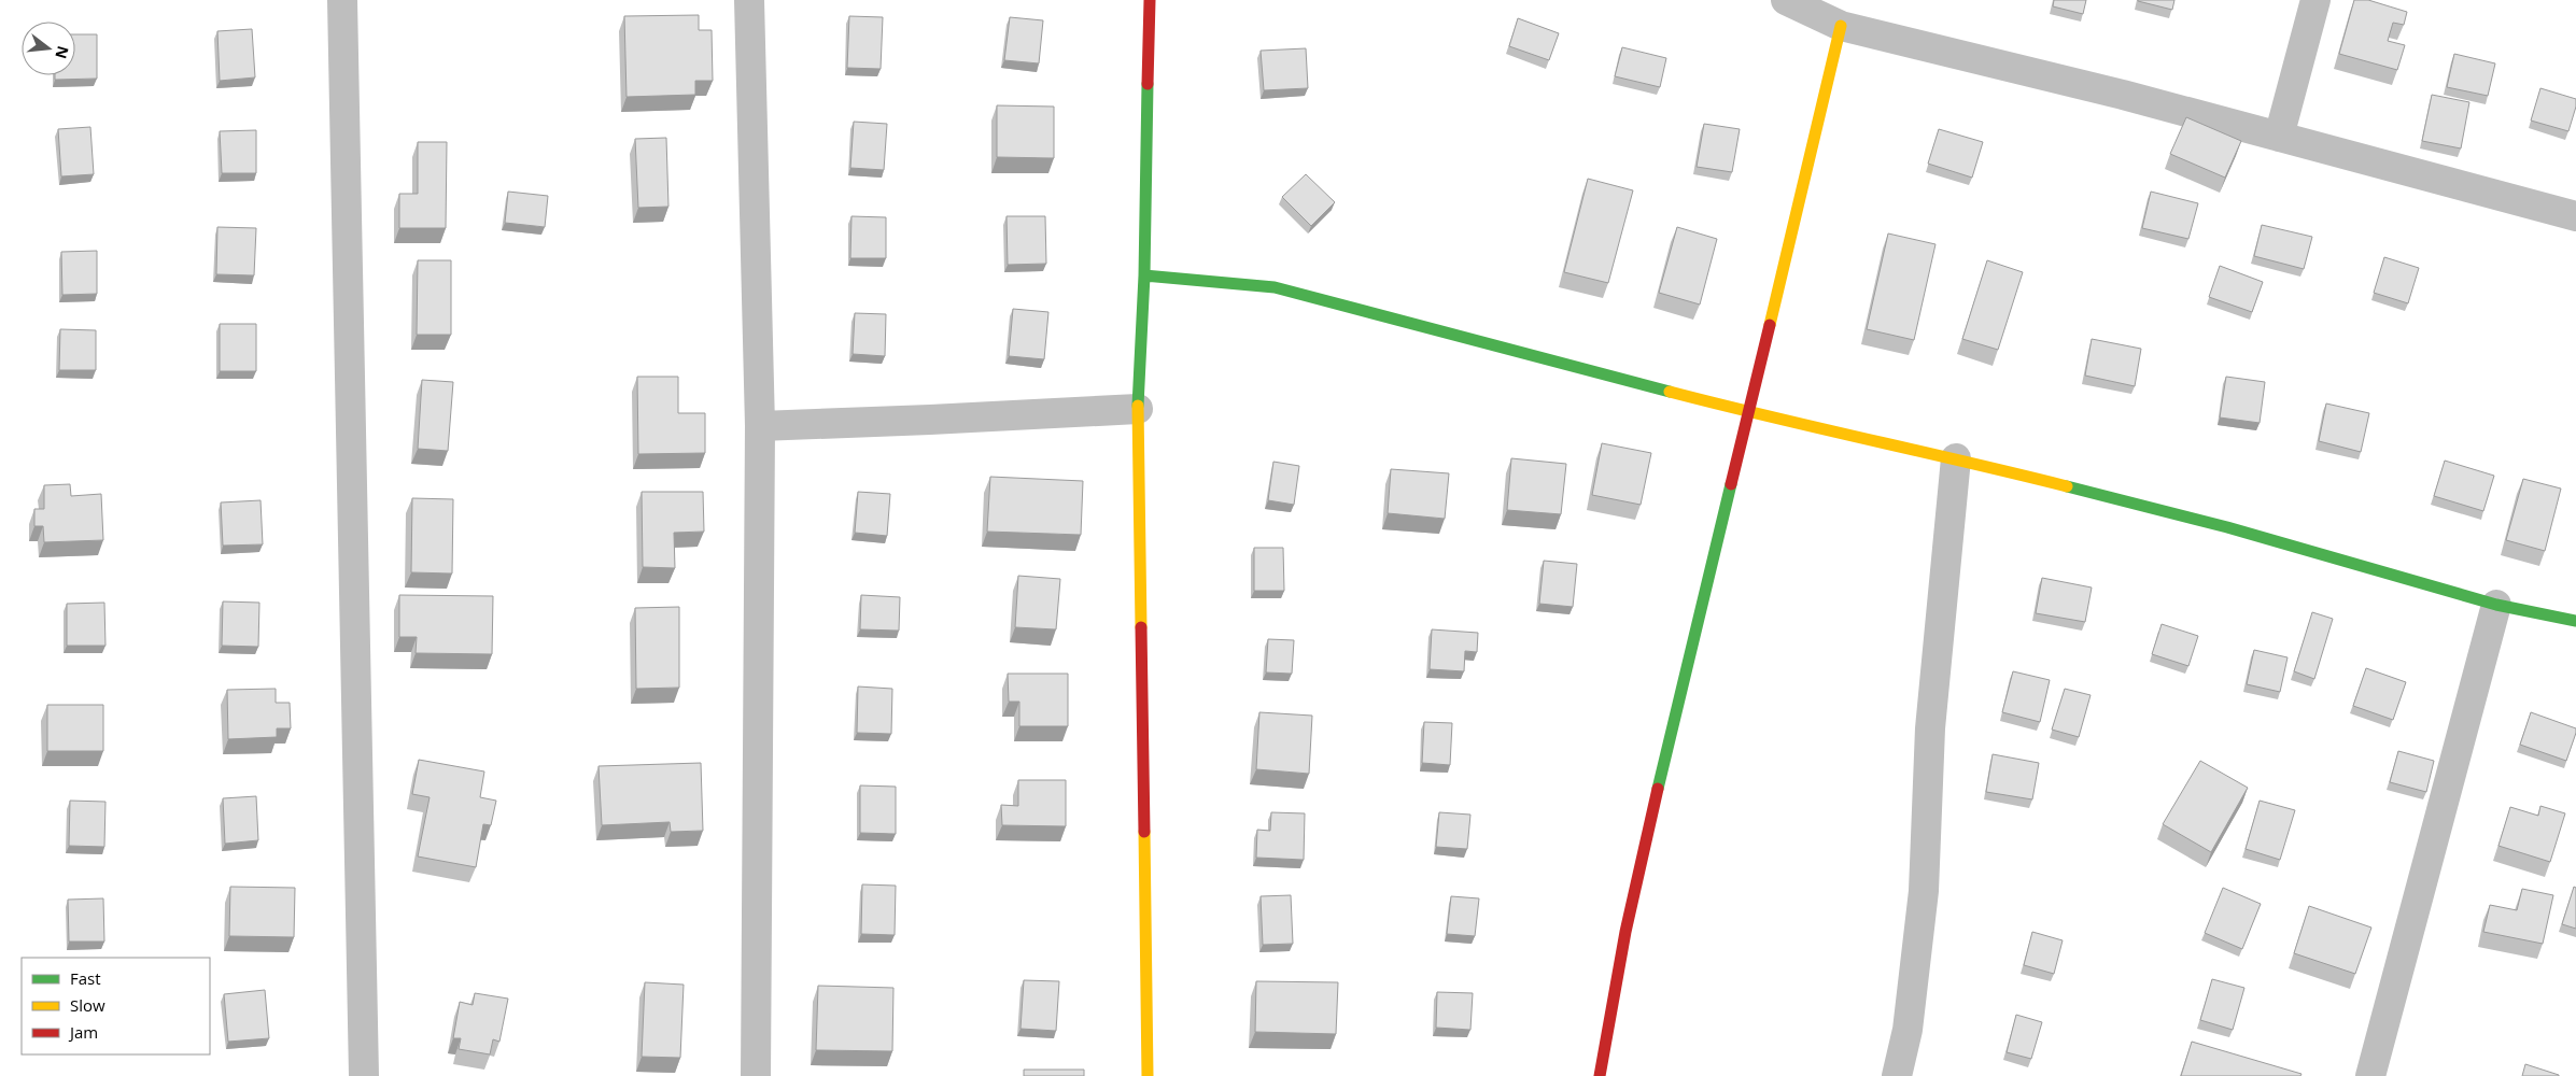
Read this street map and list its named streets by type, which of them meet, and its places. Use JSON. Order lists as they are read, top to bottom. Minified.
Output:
{"legend":["Fast","Slow","Jam"],"north":"right"}
